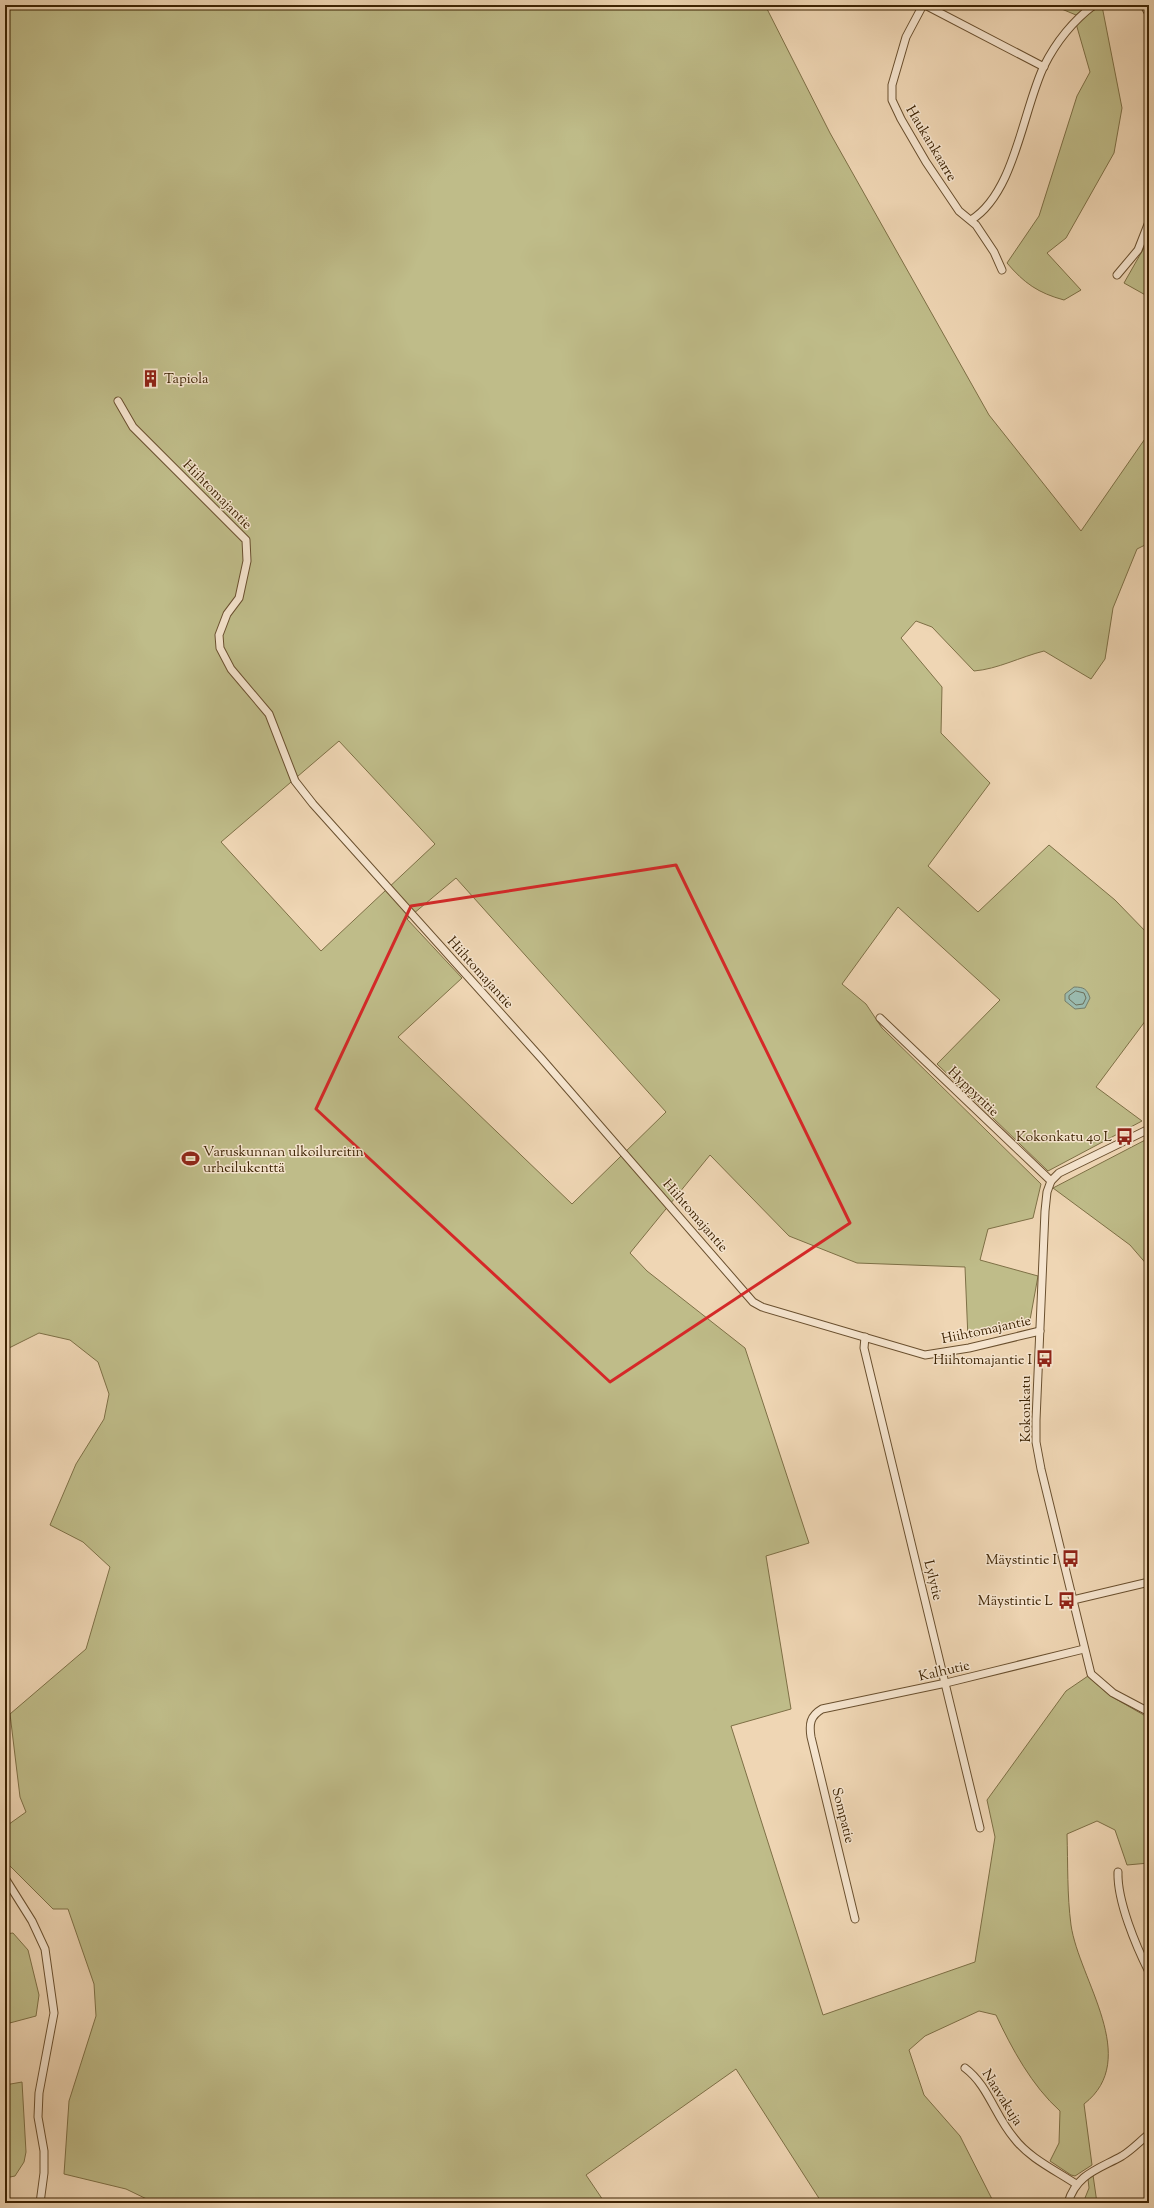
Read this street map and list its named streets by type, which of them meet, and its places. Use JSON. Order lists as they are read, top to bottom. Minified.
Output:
{"streets":{"street":["Haukankaarre","Hiihtomajantie","Hyppyritie","Kokonkatu","Lylytie","Kalhutie","Sompatie","Naavakuja"]},"crossings":[["Hiihtomajantie","Kokonkatu"],["Hiihtomajantie","Lylytie"],["Hyppyritie","Kokonkatu"],["Kokonkatu","Kalhutie"],["Lylytie","Kalhutie"],["Kalhutie","Sompatie"]],"places":{"building":["Tapiola"],"bus stop":["Kokonkatu 40 L","Hiihtomajantie I","Mäystintie I","Mäystintie L"],"sports":["Varuskunnan ulkoilureitin urheilukenttä"]}}
